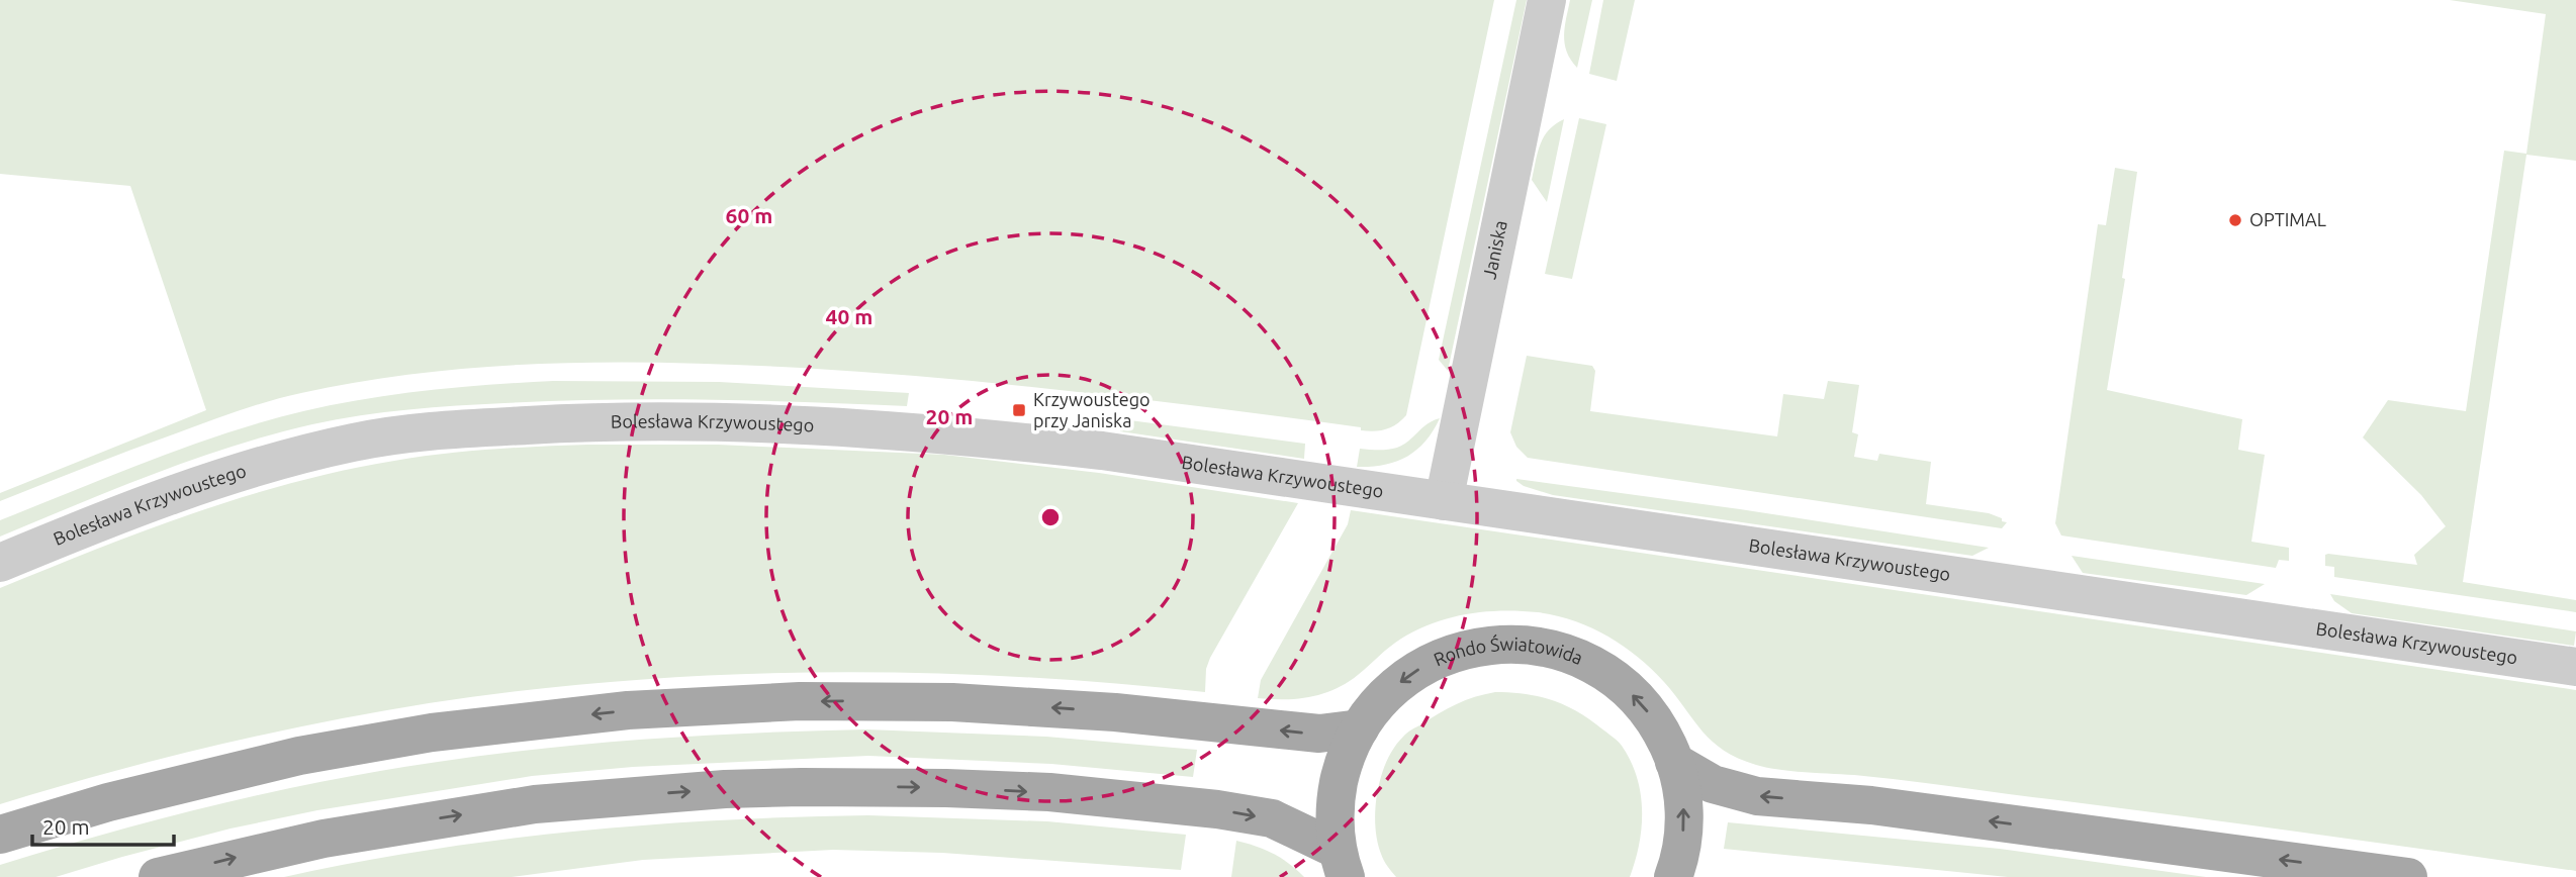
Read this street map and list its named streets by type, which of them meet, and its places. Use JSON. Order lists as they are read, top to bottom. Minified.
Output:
{"streets":{"main road":["Rondo Światowida"],"street":["Janiska","Bolesława Krzywoustego"]},"crossings":[["Janiska","Bolesława Krzywoustego"]],"places":{"other":["OPTIMAL"],"transit":["Krzywoustego przy Janiska"]},"scale_bar":"20 m","rings":["60 m","40 m","20 m"]}
